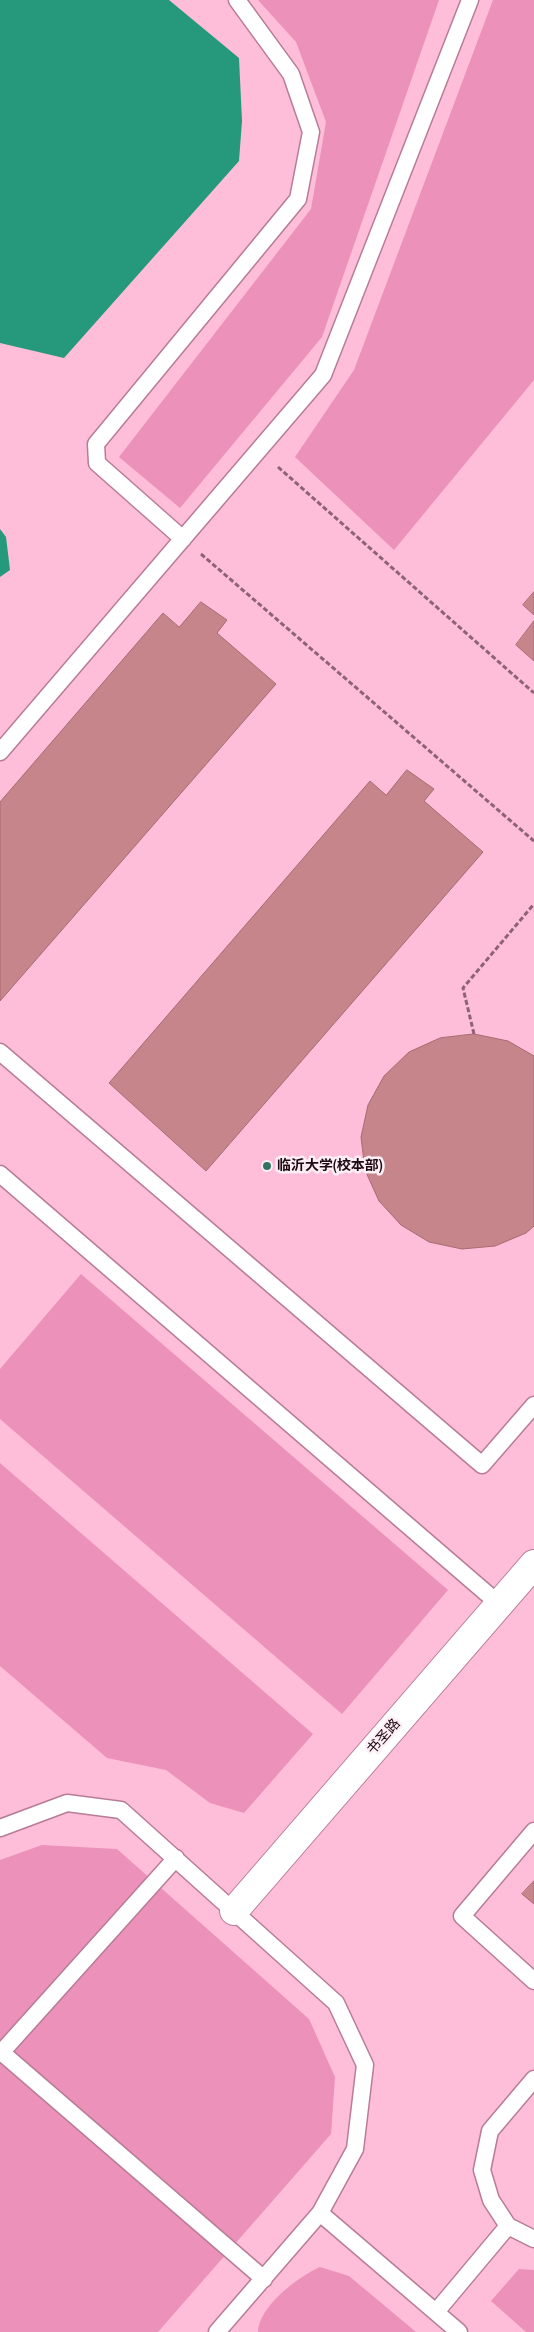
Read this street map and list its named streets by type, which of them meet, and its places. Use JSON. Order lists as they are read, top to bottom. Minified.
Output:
{"streets":{"street":["书圣路"]},"places":["临沂大学(校本部)"]}
